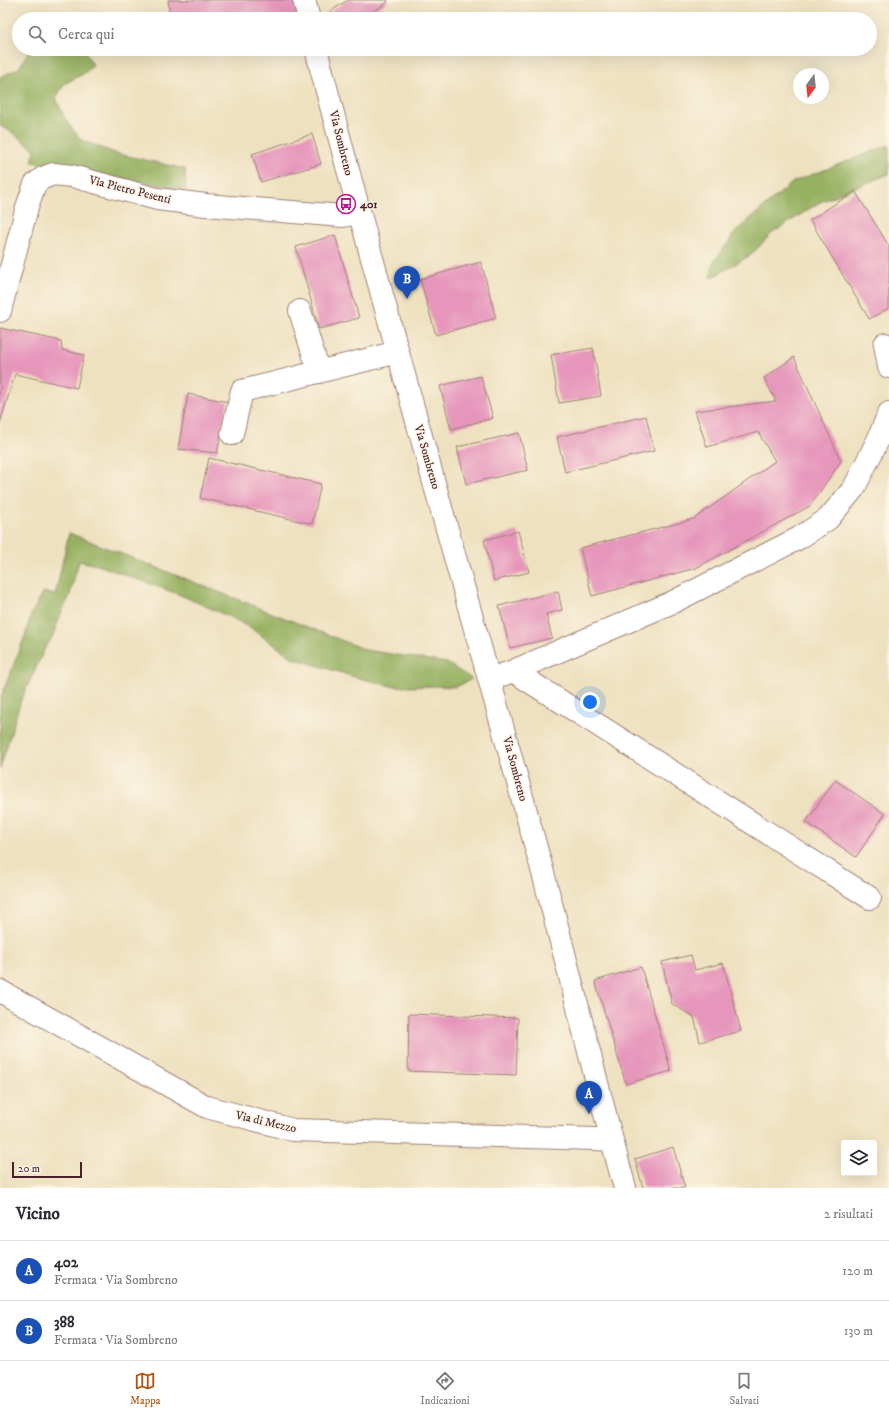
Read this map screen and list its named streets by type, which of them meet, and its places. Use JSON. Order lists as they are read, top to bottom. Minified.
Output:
{"streets":{"street":["Via Sombreno","Via Pietro Pesenti","Via di Mezzo"]},"crossings":[["Via Sombreno","Via Pietro Pesenti"],["Via Sombreno","Via di Mezzo"]],"places":{"bus stop":["401"]},"scale_bar":"20 m","north":"bottom","page":{"search":"Cerca qui","pins":["B","A"],"scale":"20 m","heading":["Vicino","2 risultati"],"list":[{"mark":"A","name":"402","note":"Fermata · Via Sombreno","value":"120 m"},{"mark":"B","name":"388","note":"Fermata · Via Sombreno","value":"130 m"}],"nav":["Mappa","Indicazioni","Salvati"]}}
